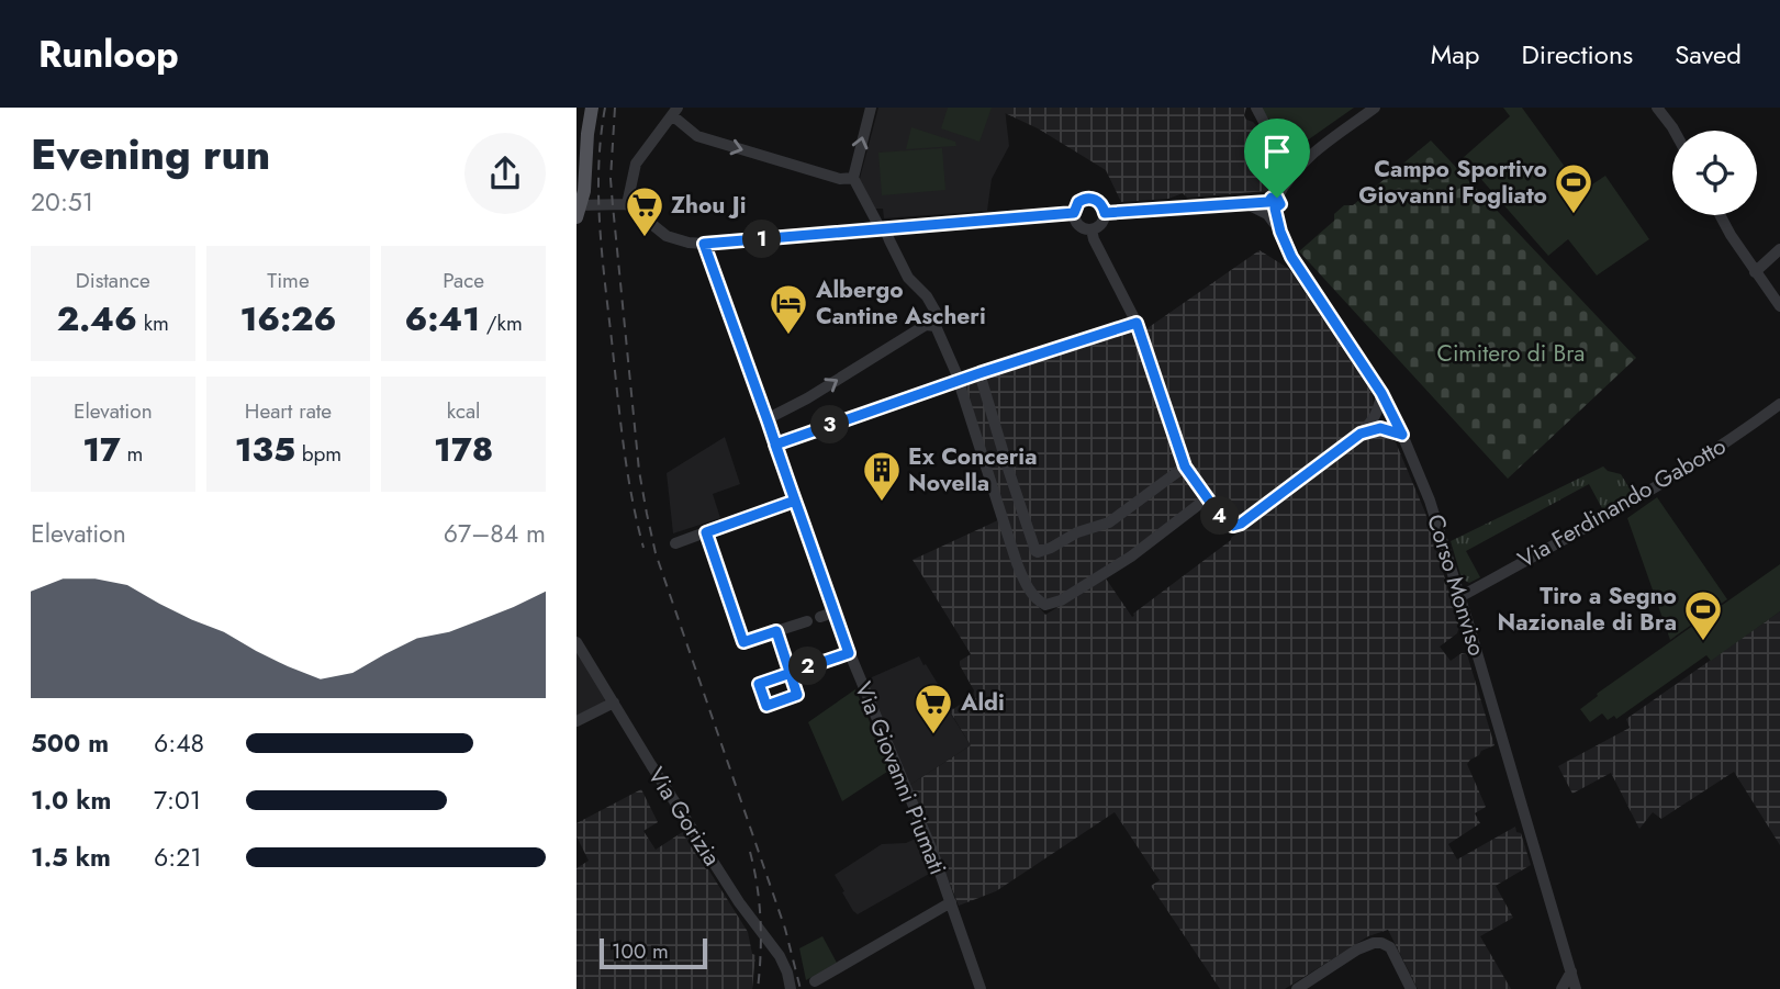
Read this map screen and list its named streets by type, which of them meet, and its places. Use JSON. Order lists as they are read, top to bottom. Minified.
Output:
{"streets":{"street":["Via Ferdinando Gabotto","Corso Monviso","Via Giovanni Piumati","Via Gorizia"]},"crossings":[["Via Ferdinando Gabotto","Corso Monviso"]],"parks":["Cimitero di Bra"],"places":{"sports":["Campo Sportivo Giovanni Fogliato","Tiro a Segno Nazionale di Bra"],"supermarket":["Zhou Ji","Aldi"],"hotel":["Albergo Cantine Ascheri"],"building":["Ex Conceria Novella"]},"scale_bar":"100 m","page":{"header":"Runloop","nav":["Map","Directions","Saved"],"heading":["Evening run","20:51"],"pins":["1","3","4","2"],"stats":[["Distance","2.46 km"],["Time","16:26"],["Pace","6:41 /km"],["Elevation","17 m"],["Heart rate","135 bpm"],["kcal","178"]],"chart":["Elevation","67–84 m"],"list":[{"name":"500 m","note":"6:48"},{"name":"1.0 km","note":"7:01"},{"name":"1.5 km","note":"6:21"}],"scale":"100 m"}}
